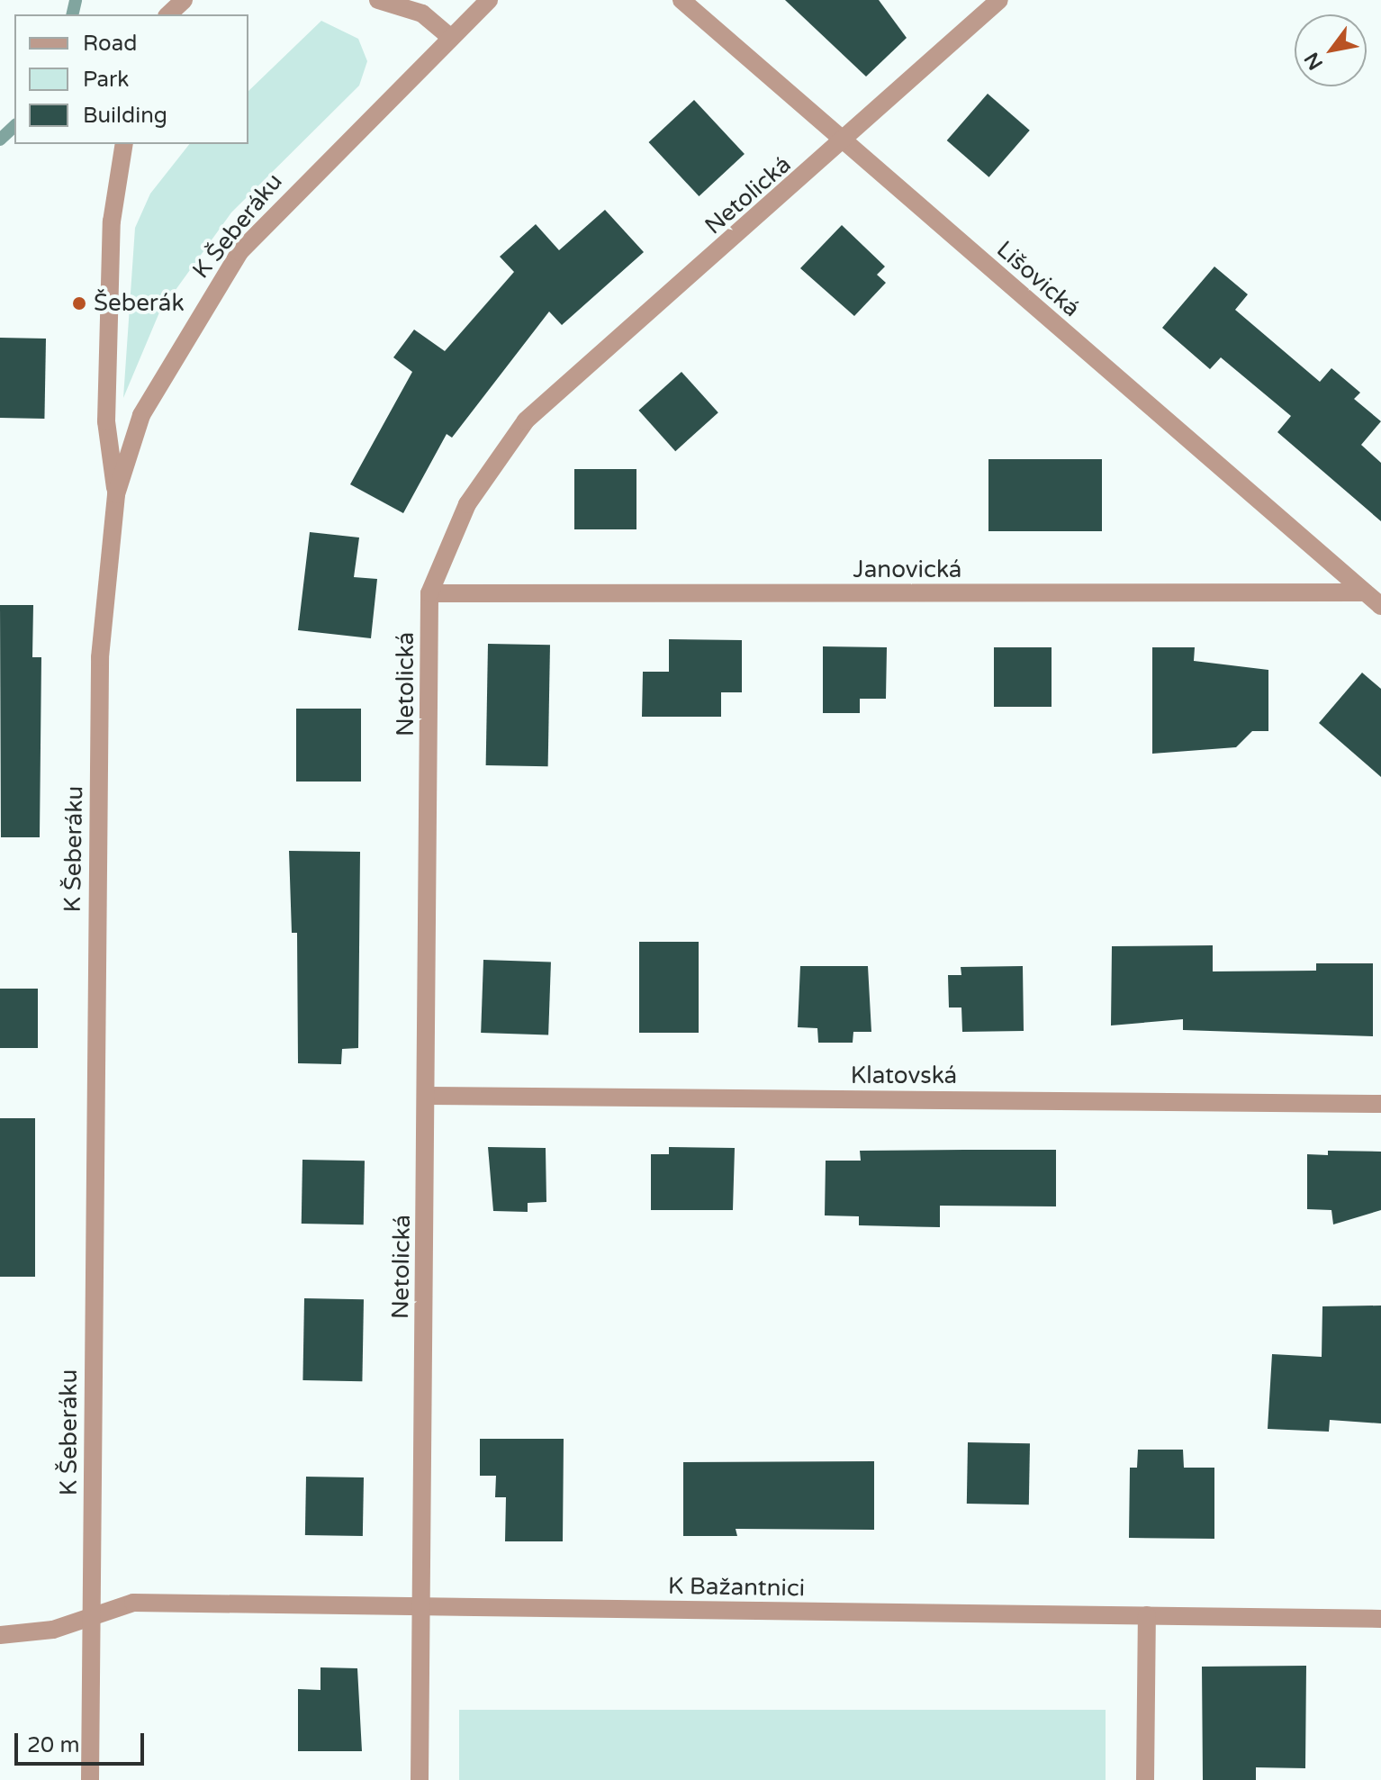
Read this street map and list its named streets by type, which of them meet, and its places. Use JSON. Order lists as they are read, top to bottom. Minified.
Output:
{"streets":{"street":["Netolická","K Šeberáku","Lišovická","Janovická","Klatovská","K Bažantnici"]},"crossings":[["Netolická","Lišovická"],["Netolická","Janovická"],["Netolická","Klatovská"],["Netolická","K Bažantnici"],["K Šeberáku","K Bažantnici"],["Lišovická","Janovická"]],"places":["Šeberák"],"legend":["Road","Park","Building"],"scale_bar":"20 m","north":"bottom left"}
